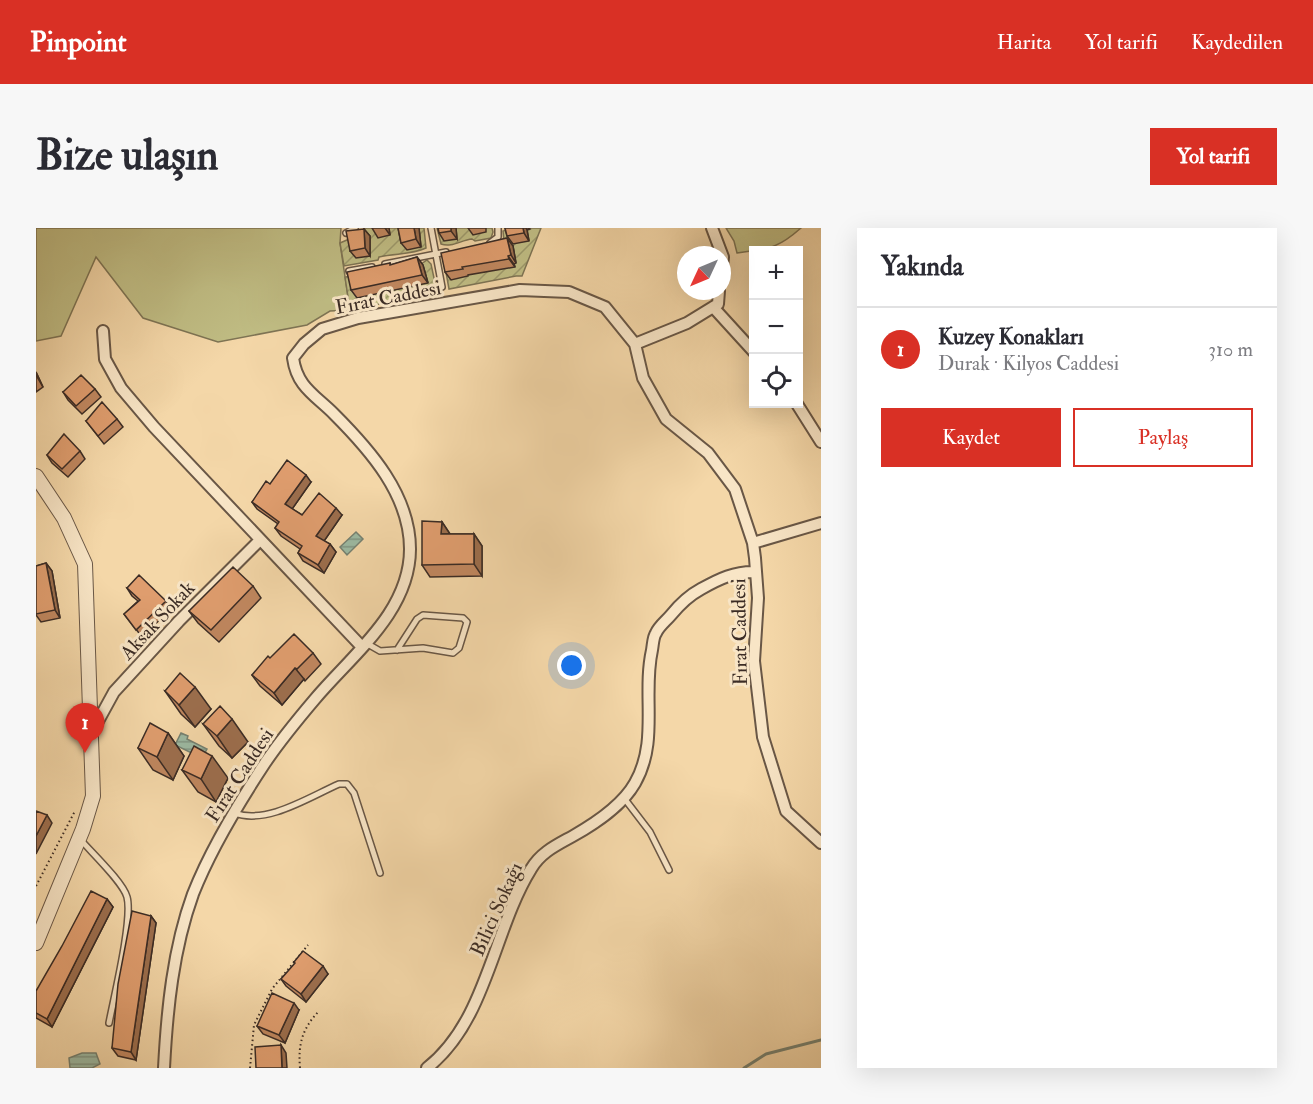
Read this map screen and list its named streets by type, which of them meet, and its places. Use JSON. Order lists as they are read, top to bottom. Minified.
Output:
{"streets":{"street":["Fırat Caddesi","Aksak Sokak","Bilici Sokağı"]},"crossings":[["Fırat Caddesi","Bilici Sokağı"]],"north":"bottom left","page":{"header":"Pinpoint","nav":["Harita","Yol tarifi","Kaydedilen"],"buttons":["Yol tarifi",["Kaydet","Paylaş"]],"title":"Bize ulaşın","heading":"Yakında","map_buttons":["+","−"],"list":[{"mark":"1","name":"Kuzey Konakları","note":"Durak · Kilyos Caddesi","value":"310 m"}],"pins":"1"}}
